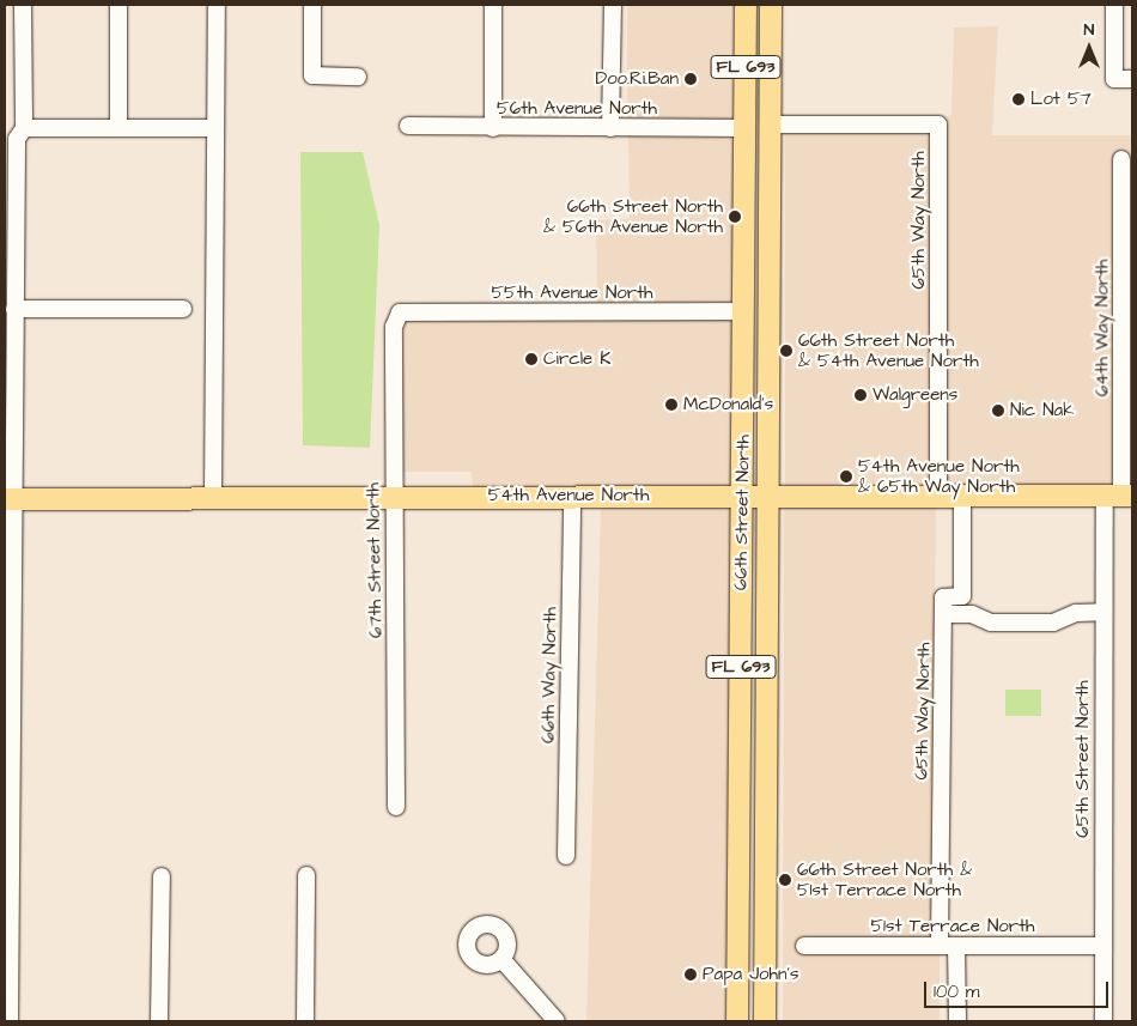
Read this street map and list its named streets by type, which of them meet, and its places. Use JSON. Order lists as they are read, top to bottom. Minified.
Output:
{"streets":{"main road":["FL 693","54th Avenue North","66th Street North"],"street":["56th Avenue North","65th Way North","55th Avenue North","64th Way North","67th Street North","66th Way North","65th Street North","51st Terrace North"]},"crossings":[["56th Avenue North","66th Street North"],["65th Way North","54th Avenue North"],["65th Way North","66th Street North"],["65th Way North","51st Terrace North"],["55th Avenue North","66th Street North"],["55th Avenue North","67th Street North"],["64th Way North","54th Avenue North"],["64th Way North","65th Street North"],["54th Avenue North","66th Street North"],["54th Avenue North","67th Street North"],["54th Avenue North","66th Way North"],["54th Avenue North","65th Street North"],["65th Street North","51st Terrace North"]],"places":["Doo.Ri.Ban","Lot 57","66th Street North & 56th Avenue North","66th Street North & 54th Avenue North","Circle K","Walgreens","McDonald's","Nic Nak","54th Avenue North & 65th Way North","66th Street North & 51st Terrace North","Papa John's"],"scale_bar":"100 m","north":"top"}
